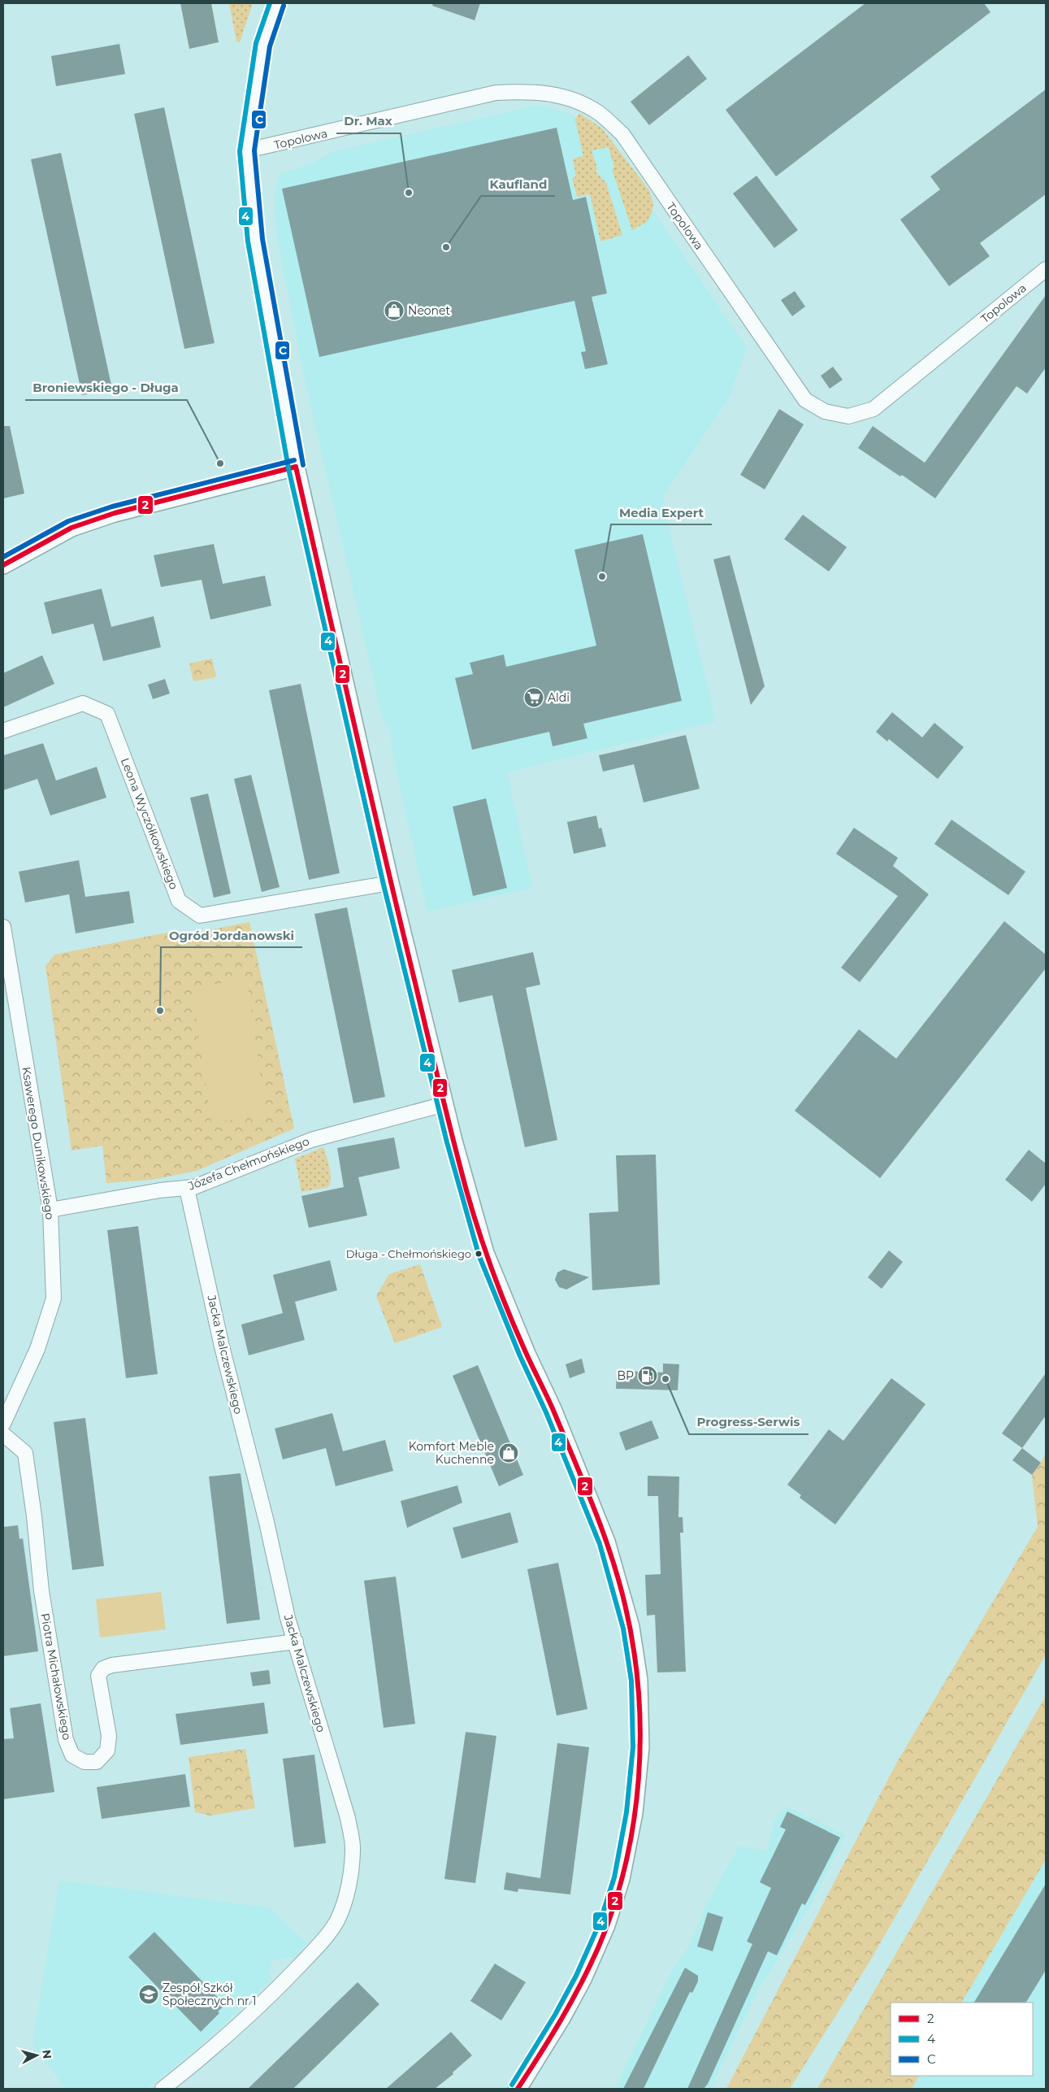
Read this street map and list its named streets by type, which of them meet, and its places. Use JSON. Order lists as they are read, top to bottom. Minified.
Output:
{"streets":{"street":["Topolowa","Leona Wyczółkowskiego","Ksawerego Dunikowskiego","Józefa Chełmońskiego","Jacka Malczewskiego","Piotra Michałowskiego"]},"crossings":[["Ksawerego Dunikowskiego","Józefa Chełmońskiego"],["Józefa Chełmońskiego","Jacka Malczewskiego"],["Jacka Malczewskiego","Piotra Michałowskiego"]],"places":{"other":["Dr. Max","Kaufland","Broniewskiego - Długa","Media Expert","Ogród Jordanowski","Długa - Chełmońskiego","Progress-Serwis"],"shop":["Neonet","Komfort Meble Kuchenne"],"supermarket":["Aldi"],"fuel station":["BP"],"school or university":["Zespół Szkół Społecznych nr 1"]},"lines":["transit line 4","transit line C","transit line 2"],"legend":["2","4","C"],"north":"right"}
